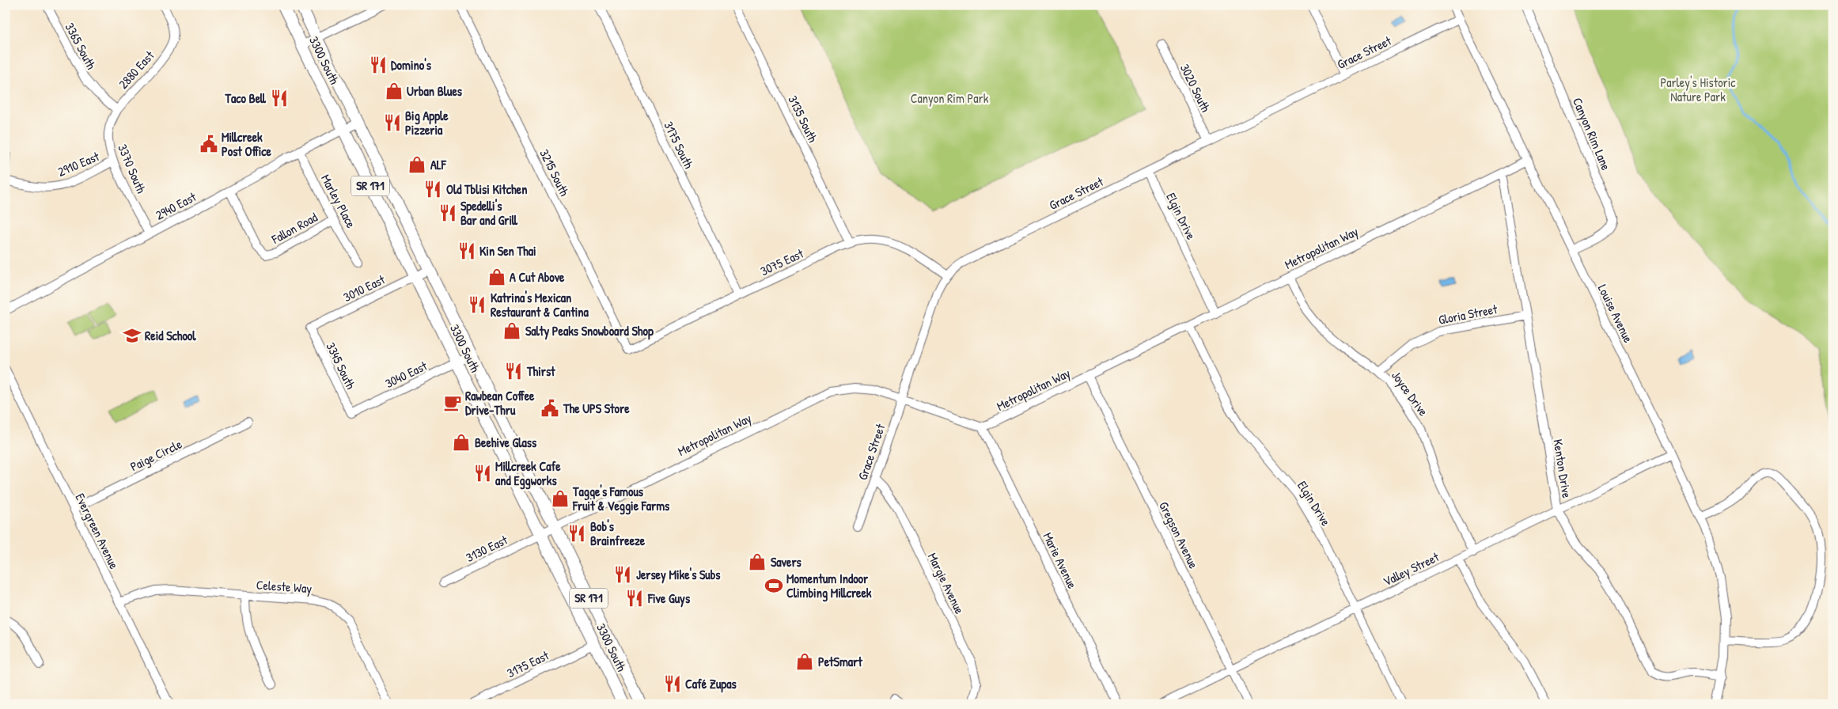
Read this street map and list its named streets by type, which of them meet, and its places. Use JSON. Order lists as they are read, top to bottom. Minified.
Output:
{"streets":{"main road":["3300 South","SR 171"],"street":["3365 South","Grace Street","2880 East","3020 South","3135 South","Canyon Rim Lane","3175 South","2910 East","3370 South","3215 South","Marley Place","2940 East","Elgin Drive","Fallon Road","Metropolitan Way","3075 East","3010 East","Louise Avenue","Gloria Street","3345 South","3040 East","Joyce Drive","Paige Circle","Kenton Drive","Evergreen Avenue","Gregson Avenue","3130 East","Marie Avenue","Valley Street","Margie Avenue","Celeste Way","3175 East"]},"crossings":[["3365 South","2880 East"],["3365 South","3370 South"],["Grace Street","3020 South"],["Grace Street","Elgin Drive"],["Grace Street","Metropolitan Way"],["Grace Street","3075 East"],["Grace Street","Louise Avenue"],["Grace Street","Margie Avenue"],["3300 South","2940 East"],["3300 South","Metropolitan Way"],["3300 South","3010 East"],["3300 South","3040 East"],["3300 South","3130 East"],["3300 South","3175 East"],["2880 East","3370 South"],["3135 South","3075 East"],["Canyon Rim Lane","Louise Avenue"],["3175 South","3075 East"],["2910 East","3370 South"],["3370 South","2940 East"],["3215 South","3075 East"],["Marley Place","2940 East"],["Marley Place","Fallon Road"],["2940 East","Fallon Road"],["Elgin Drive","Metropolitan Way"],["Elgin Drive","Valley Street"],["Metropolitan Way","Louise Avenue"],["Metropolitan Way","Joyce Drive"],["Metropolitan Way","Kenton Drive"],["Metropolitan Way","Gregson Avenue"],["Metropolitan Way","3130 East"],["Metropolitan Way","Marie Avenue"],["3010 East","3345 South"],["Louise Avenue","Kenton Drive"],["Louise Avenue","Valley Street"],["Gloria Street","Joyce Drive"],["Gloria Street","Kenton Drive"],["3345 South","3040 East"],["Joyce Drive","Valley Street"],["Paige Circle","Evergreen Avenue"],["Kenton Drive","Valley Street"],["Evergreen Avenue","Celeste Way"],["Gregson Avenue","Valley Street"]],"parks":["Parley's Historic Nature Park","Canyon Rim Park"],"places":{"restaurant":["Domino's","Taco Bell","Big Apple Pizzeria","Old Tblisi Kitchen","Spedelli's Bar and Grill","Kin Sen Thai","Katrina's Mexican Restaurant & Cantina","Thirst","Millcreek Cafe and Eggworks","Bob's Brainfreeze","Jersey Mike's Subs","Five Guys","Café Zupas"],"shop":["Urban Blues","ALF","A Cut Above","Salty Peaks Snowboard Shop","Beehive Glass","Tagge's Famous Fruit & Veggie Farms","Savers","PetSmart"],"public building":["Millcreek Post Office","The UPS Store"],"school or university":["Reid School"],"cafe":["Rawbean Coffee Drive-Thru"],"sports":["Momentum Indoor Climbing Millcreek"]}}
